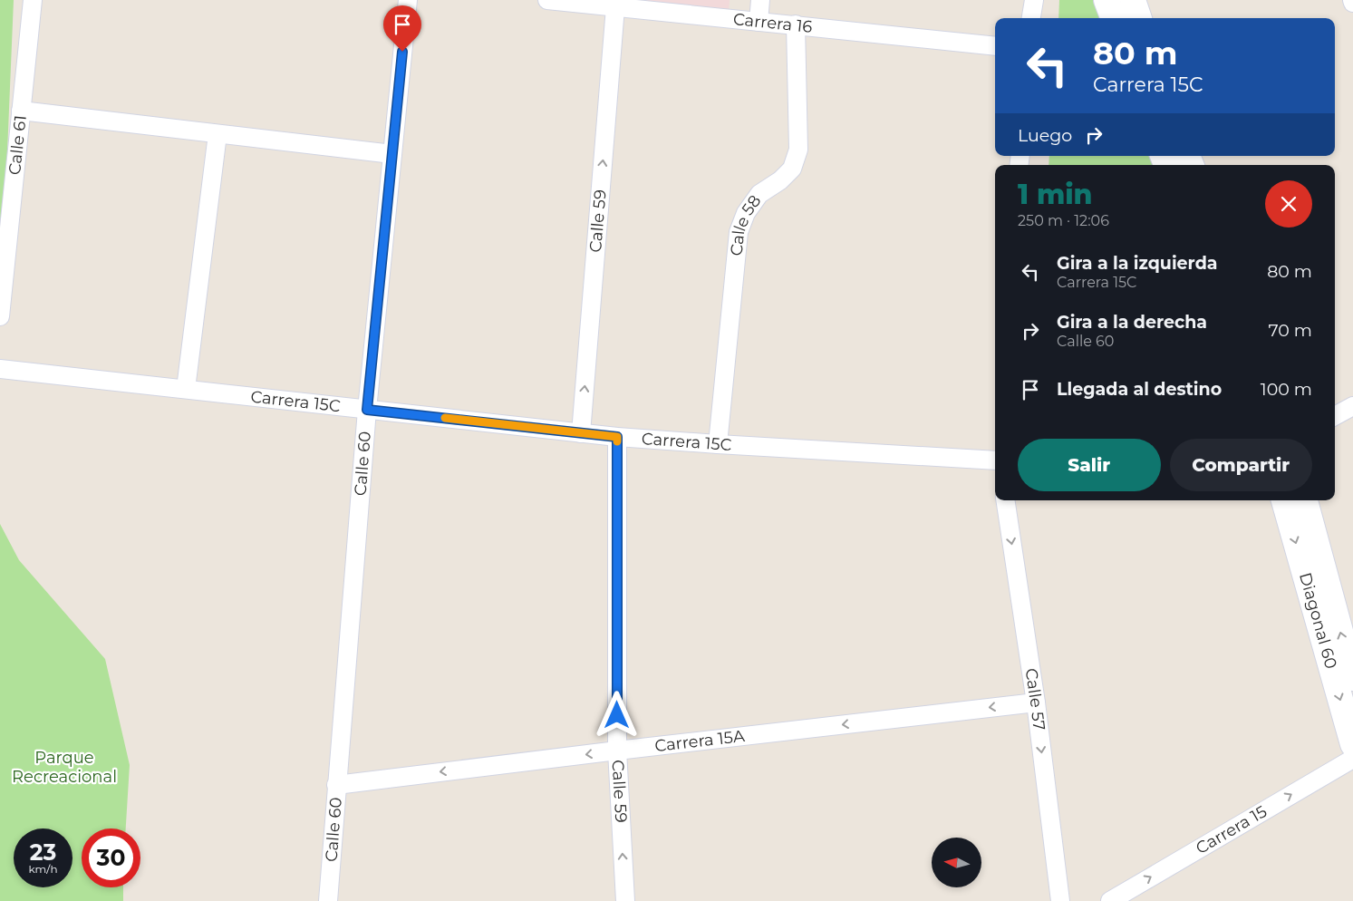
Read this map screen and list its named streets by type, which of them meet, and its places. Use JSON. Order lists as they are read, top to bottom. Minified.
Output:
{"streets":{"street":["Carrera 16","Calle 61","Calle 59","Calle 58","Carrera 15C","Calle 60","Diagonal 60","Calle 57","Carrera 15A","Carrera 15"]},"crossings":[["Carrera 16","Calle 59"],["Carrera 16","Calle 58"],["Calle 59","Carrera 15C"],["Calle 59","Carrera 15A"],["Calle 58","Carrera 15C"],["Carrera 15C","Calle 60"],["Calle 60","Carrera 15A"],["Calle 57","Carrera 15A"]],"one_way":["Calle 59","Calle 57","Carrera 15A","Carrera 15"],"parks":["Parque Recreacional"],"north":"left","page":{"turn":["80 m","Carrera 15C"],"then":"Luego","heading":["1 min","250 m · 12:06"],"list":[{"name":"Gira a la izquierda","note":"Carrera 15C","value":"80 m"},{"name":"Gira a la derecha","note":"Calle 60","value":"70 m"},{"name":"Llegada al destino","value":"100 m"}],"buttons":["Salir","Compartir"],"speed":"23 km/h","limit":"30"}}
